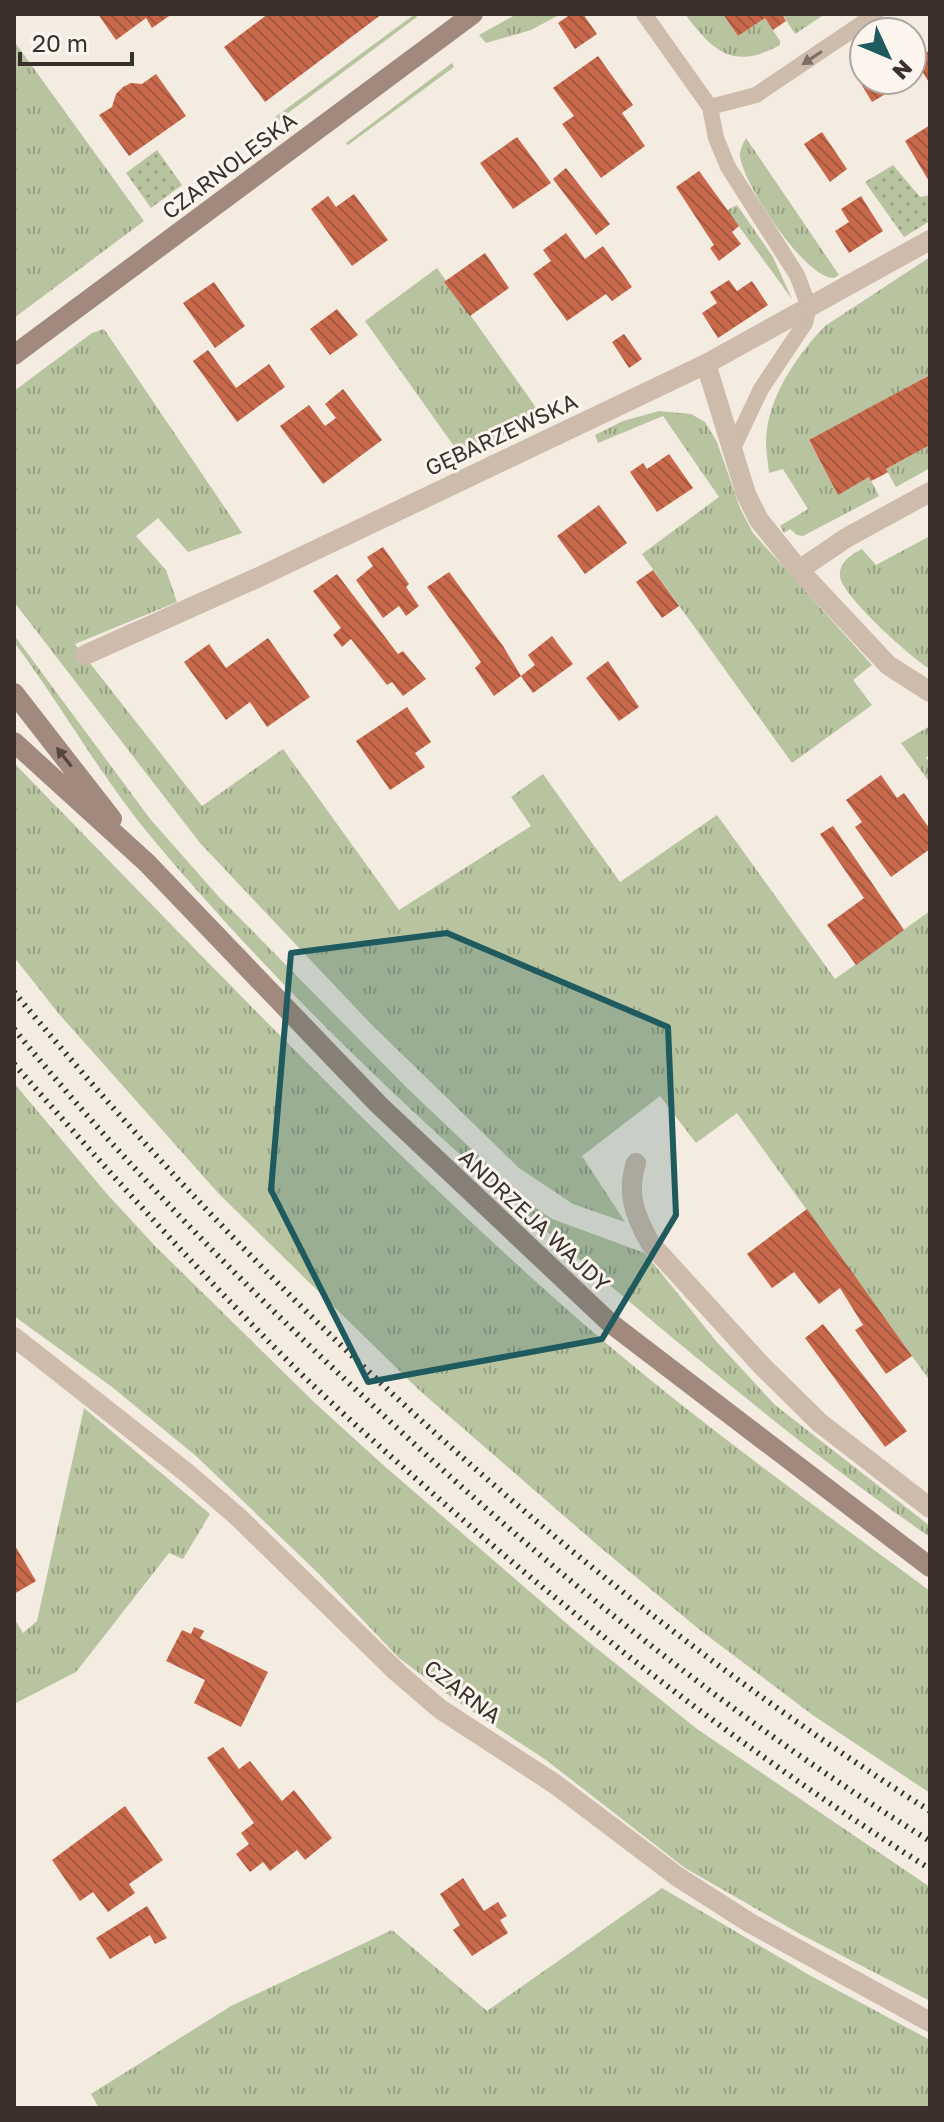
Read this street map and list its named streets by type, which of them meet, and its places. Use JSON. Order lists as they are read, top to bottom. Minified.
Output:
{"streets":{"main road":["CZARNOLESKA","ANDRZEJA WAJDY"],"street":["GĘBARZEWSKA","CZARNA"]},"scale_bar":"20 m","north":"bottom right"}
